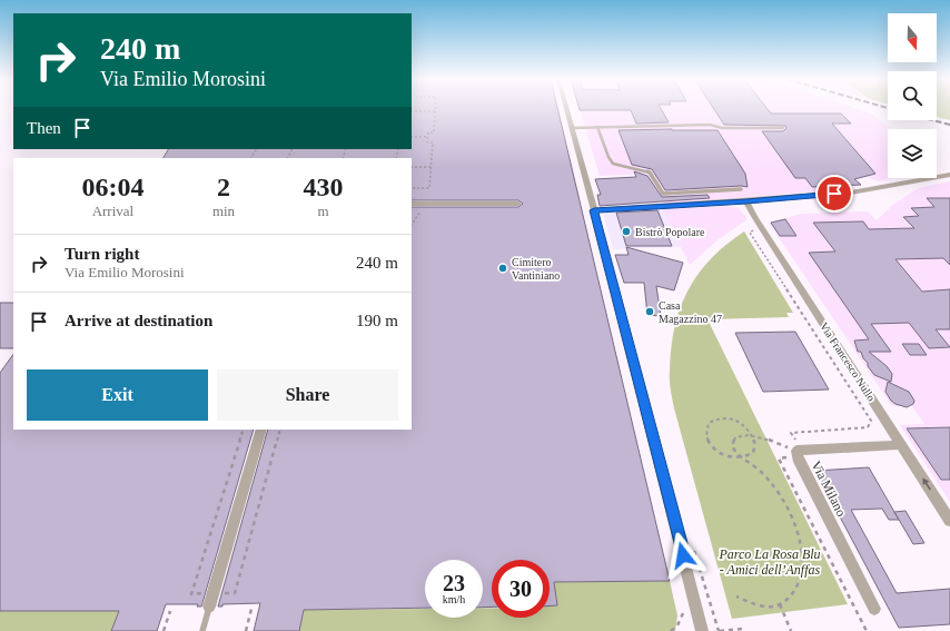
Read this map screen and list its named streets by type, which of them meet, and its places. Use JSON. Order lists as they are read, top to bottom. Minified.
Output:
{"streets":{"street":["Via Francesco Nullo","Via Milano"]},"crossings":[["Via Francesco Nullo","Via Milano"]],"parks":["Parco La Rosa Blu - Amici dell’Anffas"],"places":["Bistrò Popolare","Cimitero Vantiniano","Casa Magazzino 47"],"north":"bottom","page":{"turn":["240 m","Via Emilio Morosini"],"then":"Then","eta":["06:04","Arrival","2","min","430","m"],"list":[{"name":"Turn right","note":"Via Emilio Morosini","value":"240 m"},{"name":"Arrive at destination","value":"190 m"}],"buttons":["Exit","Share"],"speed":"23 km/h","limit":"30"}}
